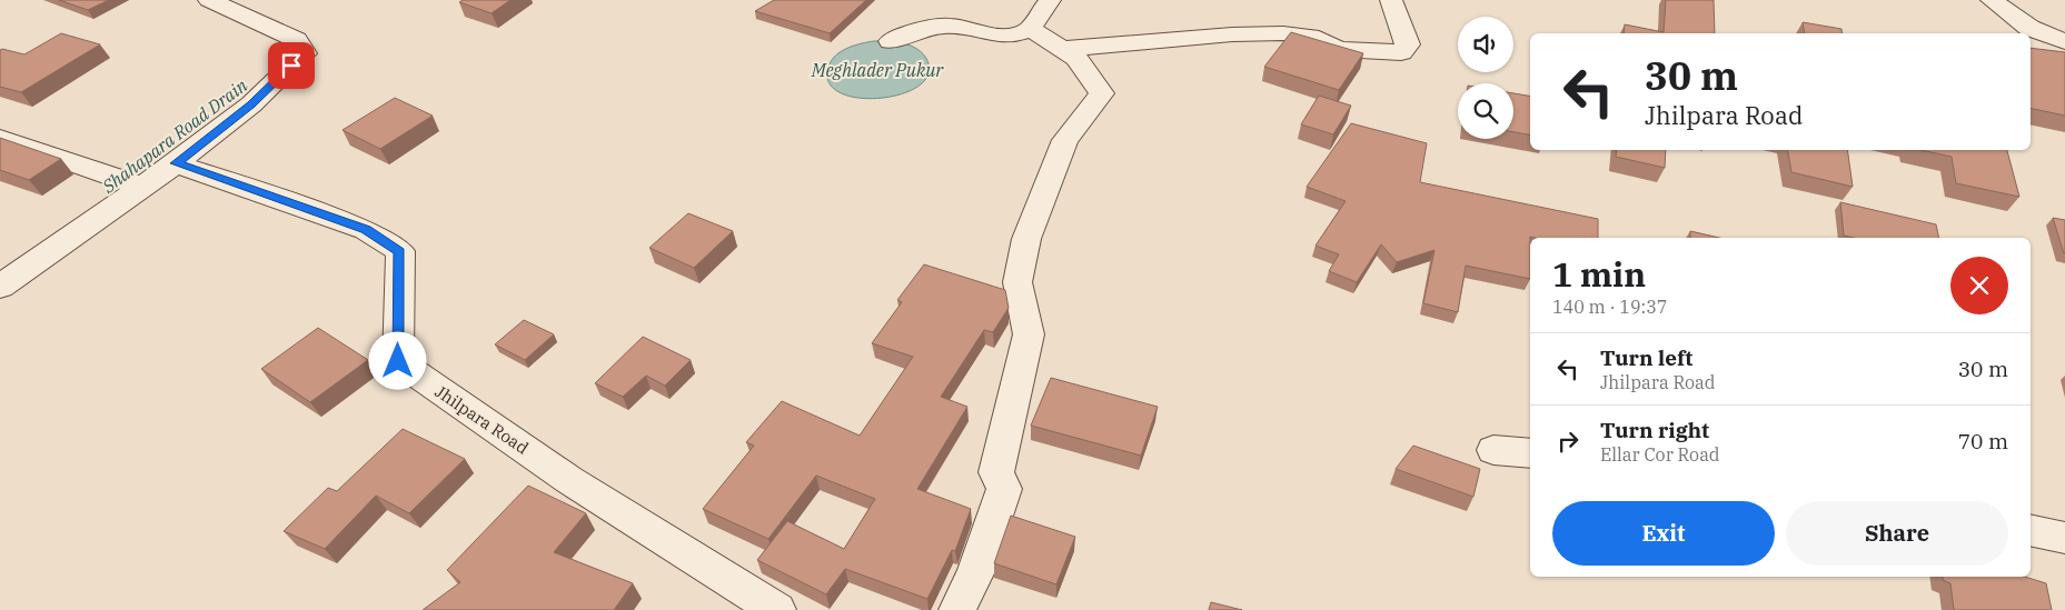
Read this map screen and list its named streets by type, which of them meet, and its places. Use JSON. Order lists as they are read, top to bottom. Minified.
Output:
{"streets":{"street":["Jhilpara Road"]},"water":["Meghlader Pukur","Shahapara Road Drain"],"page":{"turn":["30 m","Jhilpara Road"],"heading":["1 min","140 m · 19:37"],"list":[{"name":"Turn left","note":"Jhilpara Road","value":"30 m"},{"name":"Turn right","note":"Ellar Cor Road","value":"70 m"}],"buttons":["Exit","Share"]}}
